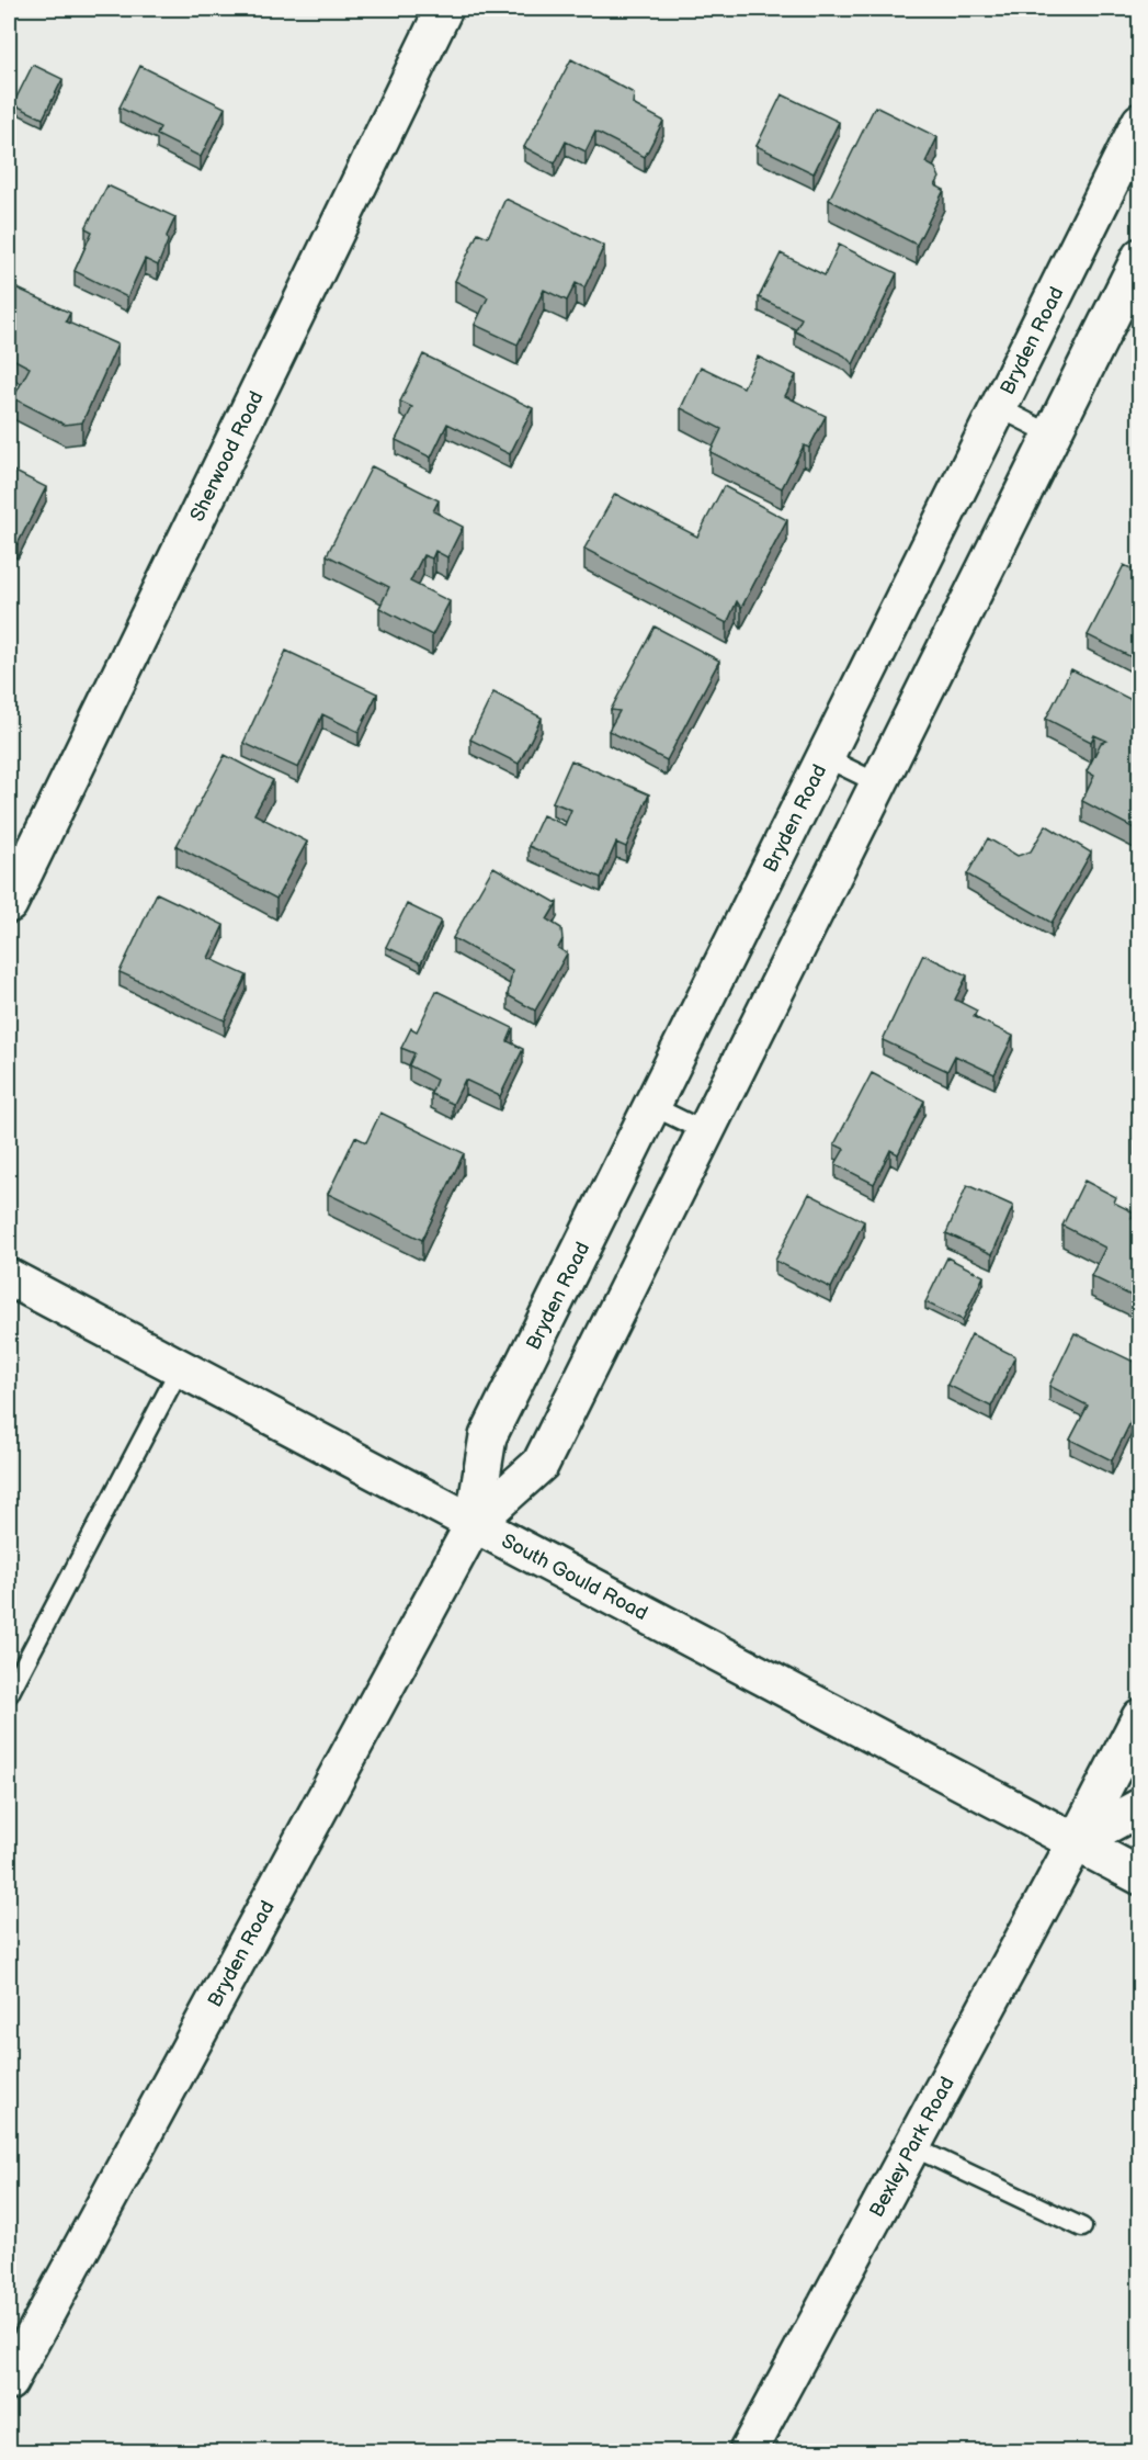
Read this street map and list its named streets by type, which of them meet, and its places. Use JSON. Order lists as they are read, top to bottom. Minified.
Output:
{"streets":{"street":["Bryden Road","Sherwood Road","South Gould Road","Bexley Park Road"]},"crossings":[["Bryden Road","South Gould Road"],["South Gould Road","Bexley Park Road"]]}
